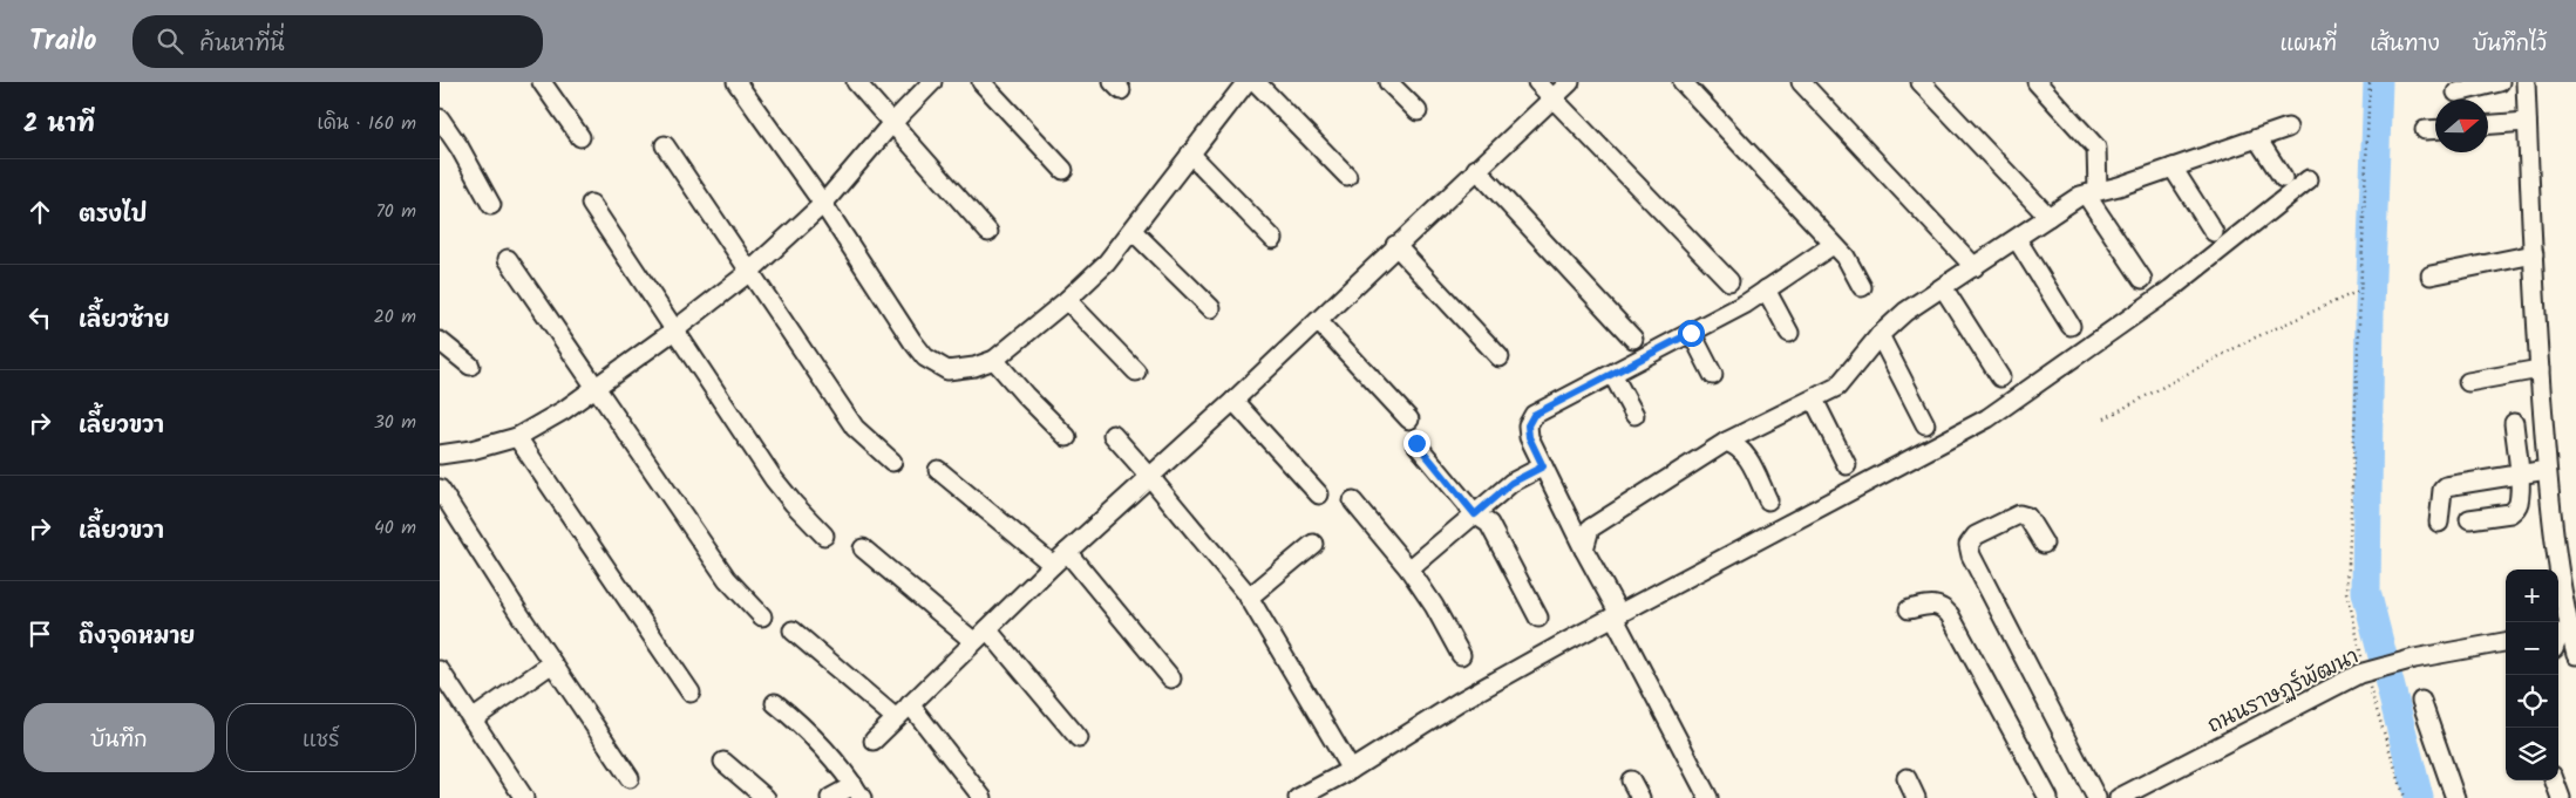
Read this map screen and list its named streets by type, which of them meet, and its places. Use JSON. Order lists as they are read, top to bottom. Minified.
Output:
{"streets":{"street":["ถนนราษฏร์พัฒนา"]},"north":"right","page":{"header":"Trailo","search":"ค้นหาที่นี่","nav":["แผนที่","เส้นทาง","บันทึกไว้"],"heading":["2 นาที","เดิน · 160 m"],"list":[["ตรงไป","70 m"],["เลี้ยวซ้าย","20 m"],["เลี้ยวขวา","30 m"],["เลี้ยวขวา","40 m"],"ถึงจุดหมาย"],"map_buttons":["+","−"],"buttons":["บันทึก","แชร์"]}}
